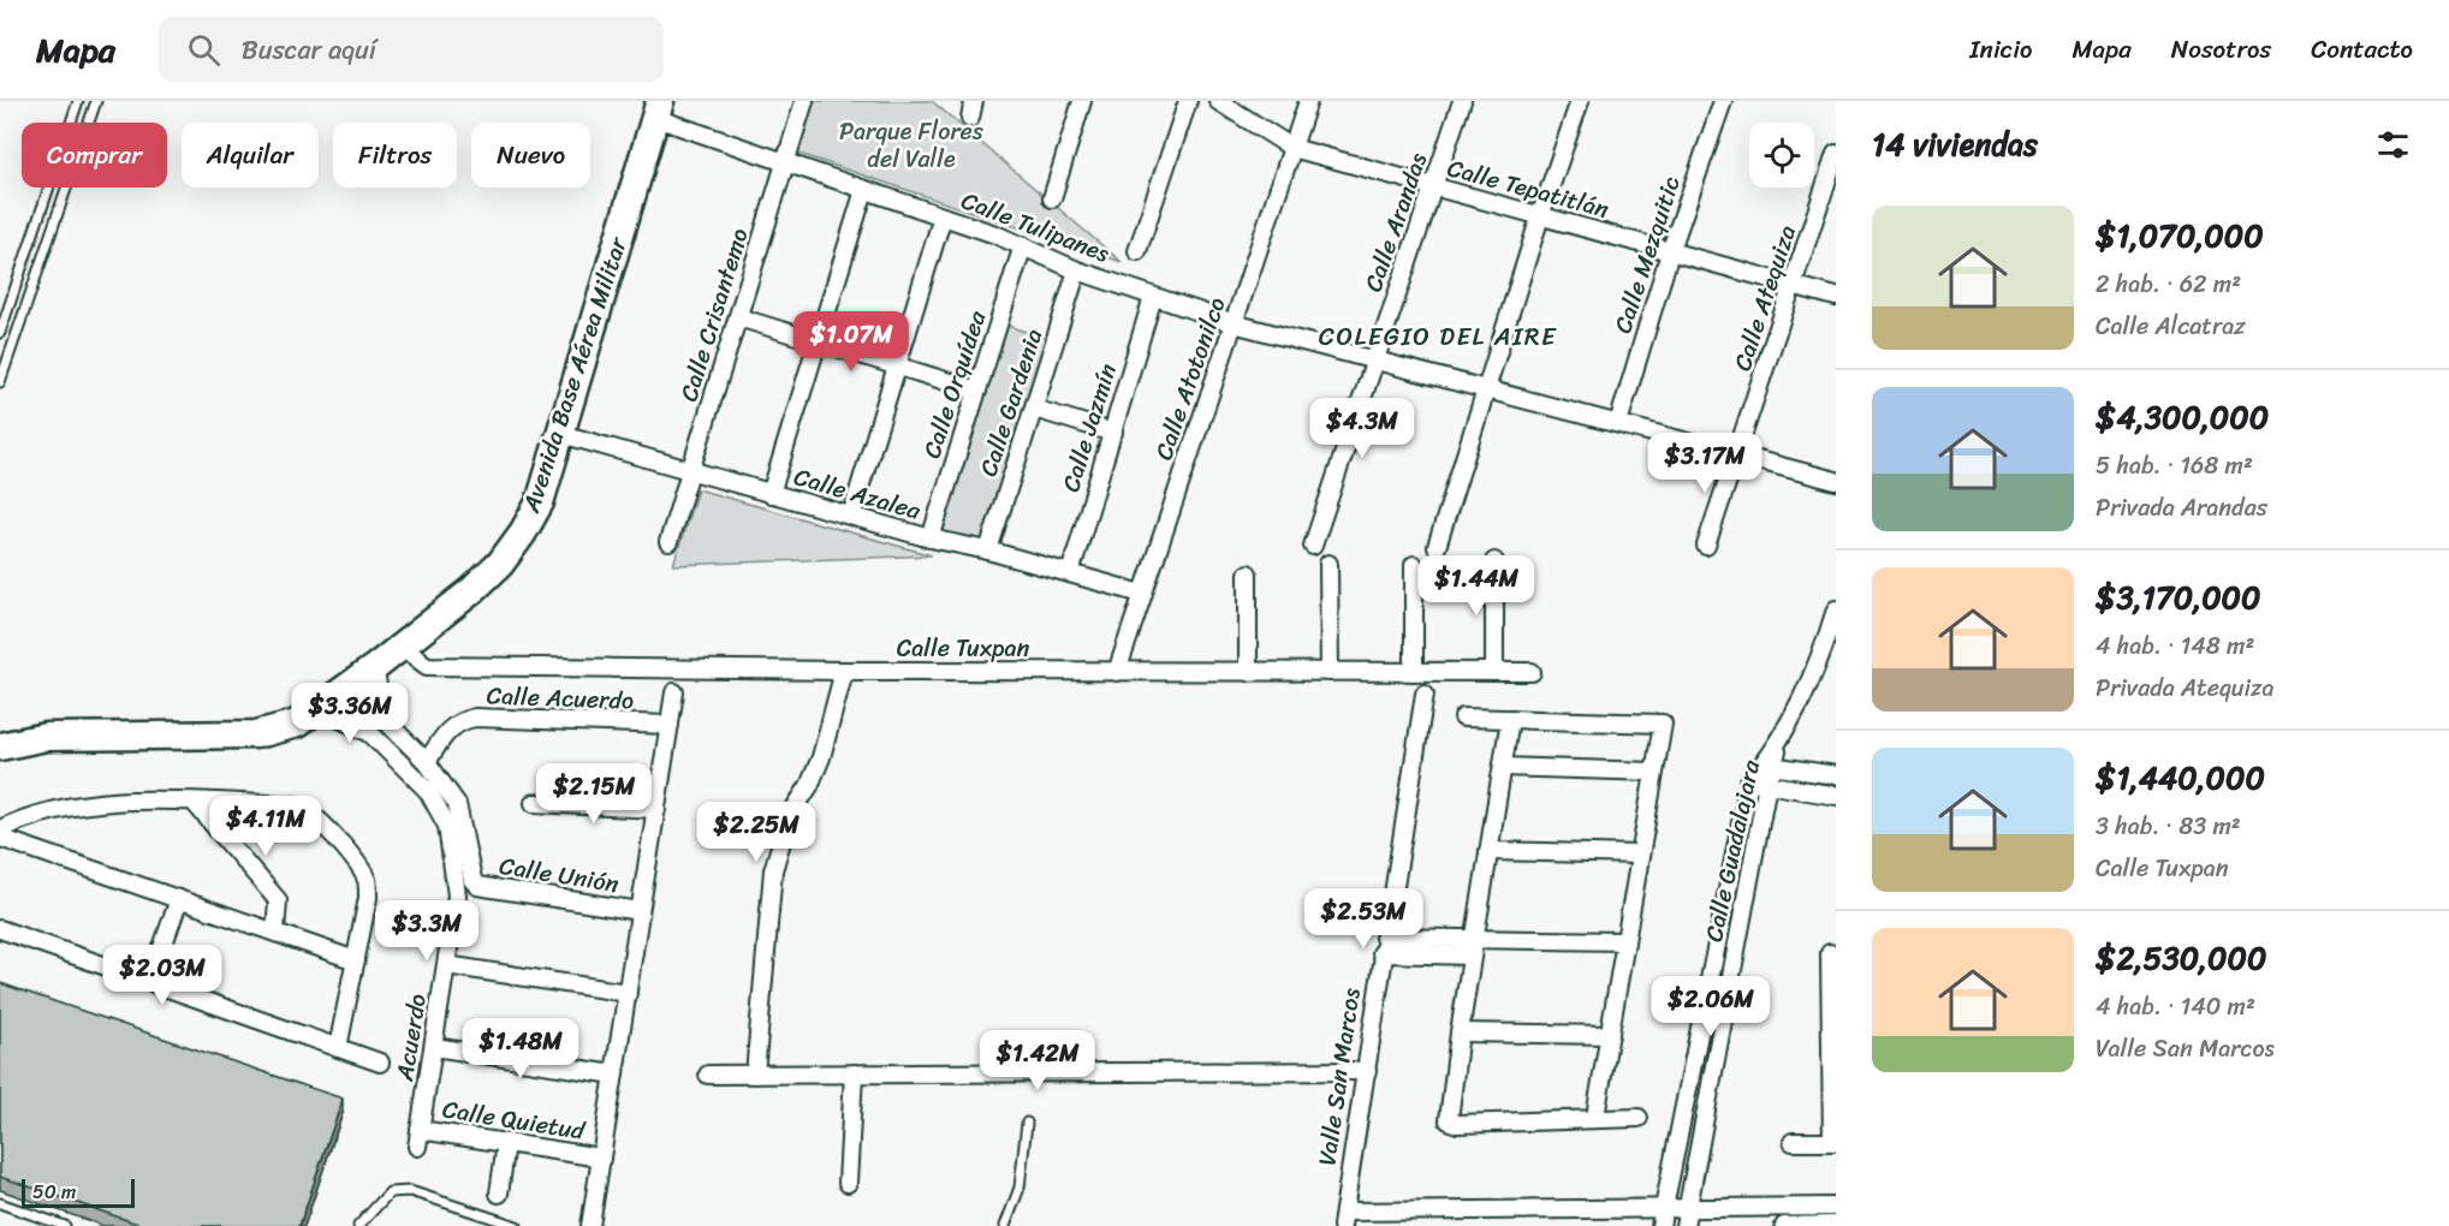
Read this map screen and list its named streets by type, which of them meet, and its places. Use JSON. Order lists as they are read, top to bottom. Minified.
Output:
{"streets":{"main road":["Avenida Base Aérea Militar"],"street":["Calle Tepatitlán","Calle Arandas","Calle Tulipanes","Calle Mezquitic","Calle Atequiza","Calle Crisantemo","Calle Atotonilco","Calle Orquídea","Calle Gardenia","Calle Jazmín","Calle Azalea","Calle Tuxpan","Calle Acuerdo","Calle Guadalajara","Calle Unión","Acuerdo","Valle San Marcos","Calle Quietud"]},"crossings":[["Calle Tepatitlán","Calle Arandas"],["Calle Tepatitlán","Calle Mezquitic"],["Calle Tepatitlán","Calle Atequiza"],["Calle Tepatitlán","Calle Atotonilco"],["Calle Arandas","Calle Tulipanes"],["Calle Tulipanes","Calle Mezquitic"],["Calle Tulipanes","Calle Atequiza"],["Calle Tulipanes","Calle Crisantemo"],["Calle Tulipanes","Avenida Base Aérea Militar"],["Calle Tulipanes","Calle Atotonilco"],["Calle Tulipanes","Calle Orquídea"],["Calle Tulipanes","Calle Gardenia"],["Calle Tulipanes","Calle Jazmín"],["Calle Crisantemo","Calle Azalea"],["Avenida Base Aérea Militar","Calle Azalea"],["Avenida Base Aérea Militar","Calle Tuxpan"],["Avenida Base Aérea Militar","Acuerdo"],["Calle Atotonilco","Calle Azalea"],["Calle Atotonilco","Calle Tuxpan"],["Calle Orquídea","Calle Azalea"],["Calle Gardenia","Calle Azalea"],["Calle Jazmín","Calle Azalea"],["Calle Acuerdo","Acuerdo"],["Calle Unión","Acuerdo"],["Acuerdo","Calle Quietud"]],"districts":["COLEGIO DEL AIRE"],"parks":["Parque Flores del Valle"],"scale_bar":"50 m","page":{"header":"Mapa","search":"Buscar aquí","nav":["Inicio","Mapa","Nosotros","Contacto"],"heading":"14 viviendas","chip":["Comprar","Alquilar","Filtros","Nuevo"],"list":[{"name":"$1,070,000","note":"2 hab. · 62 m² · Calle Alcatraz"},{"name":"$4,300,000","note":"5 hab. · 168 m² · Privada Arandas"},{"name":"$3,170,000","note":"4 hab. · 148 m² · Privada Atequiza"},{"name":"$1,440,000","note":"3 hab. · 83 m² · Calle Tuxpan"},{"name":"$2,530,000","note":"4 hab. · 140 m² · Valle San Marcos"}],"price":["$1.07M","$4.3M","$3.17M","$1.44M","$3.36M","$2.15M","$4.11M","$2.25M","$2.53M","$3.3M","$2.03M","$2.06M","$1.48M","$1.42M"],"scale":"50 m"}}
